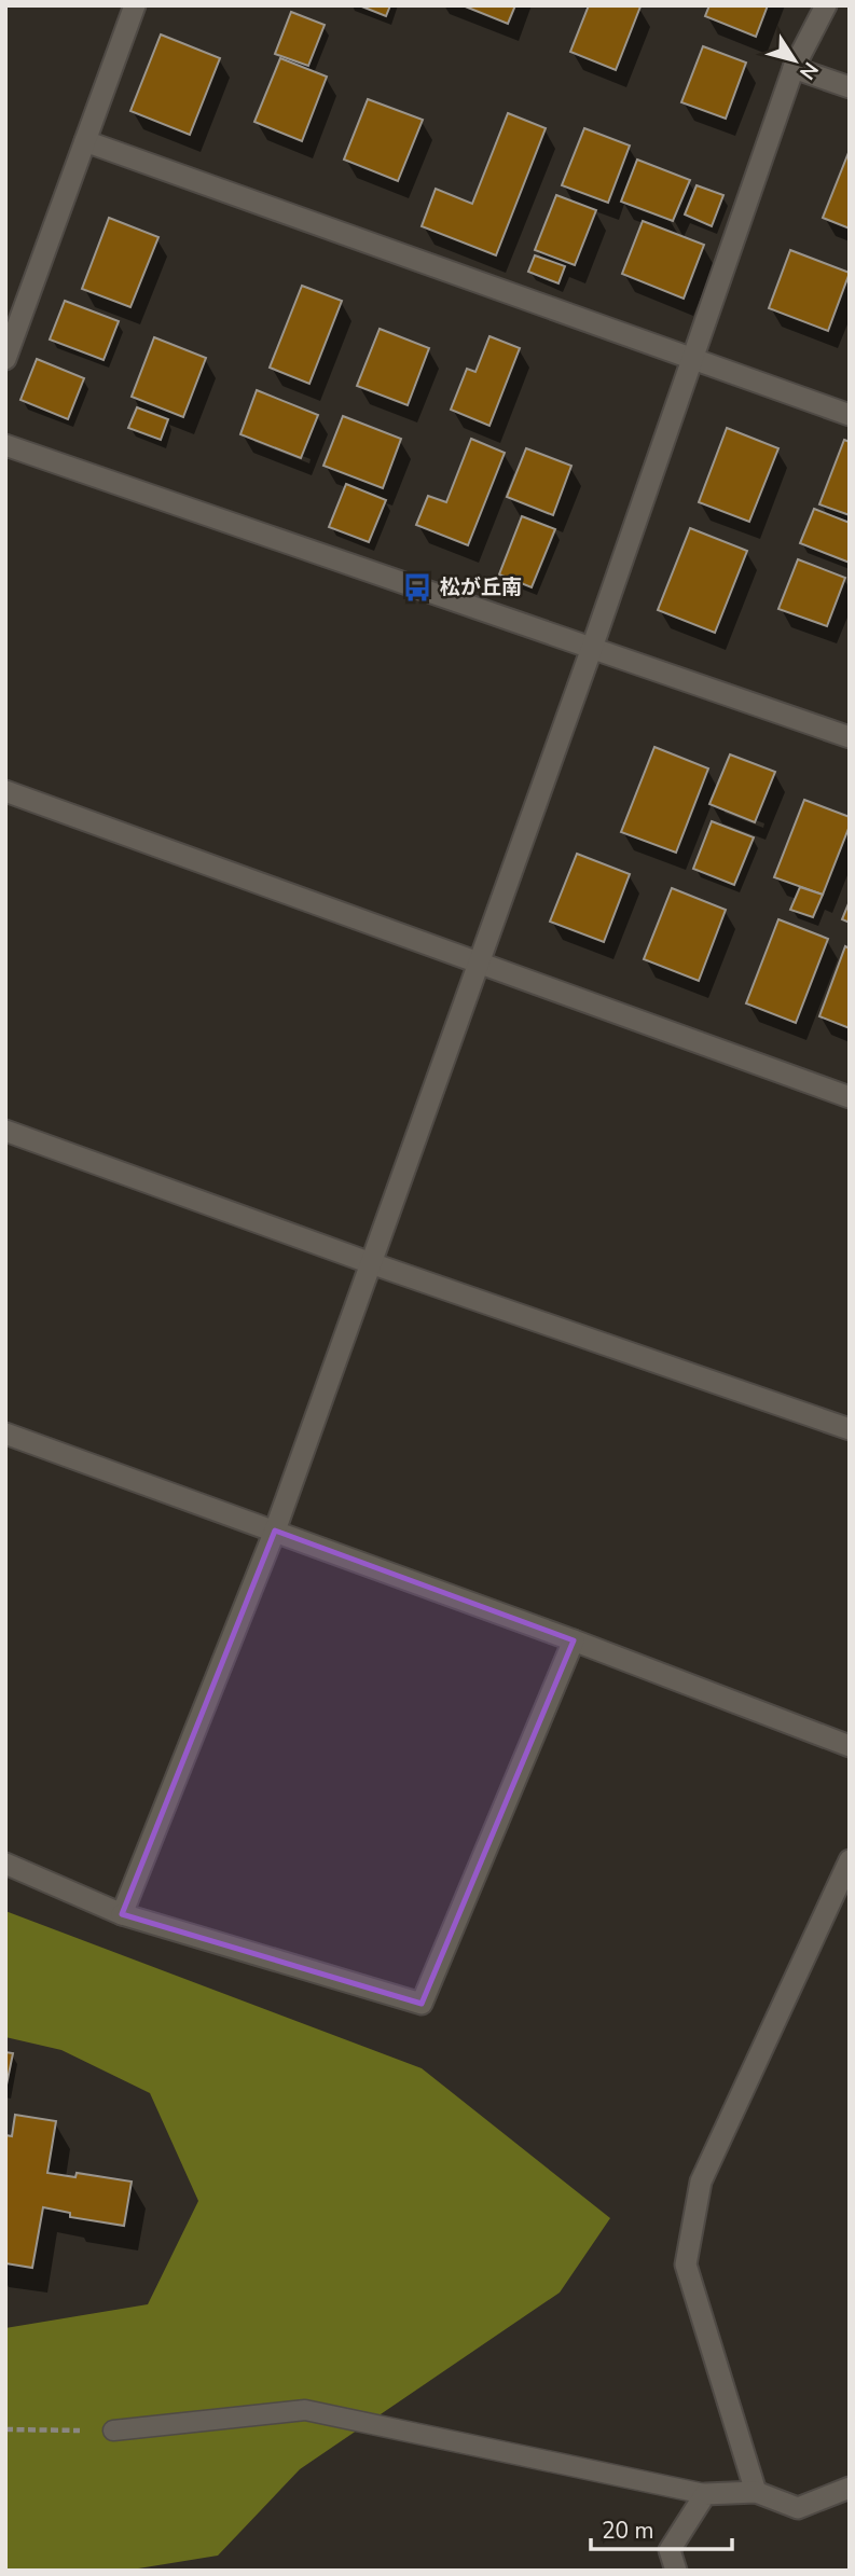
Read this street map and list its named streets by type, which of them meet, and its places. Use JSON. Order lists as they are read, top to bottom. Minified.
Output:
{"places":{"bus stop":["松が丘南"]},"scale_bar":"20 m","north":"bottom right"}
